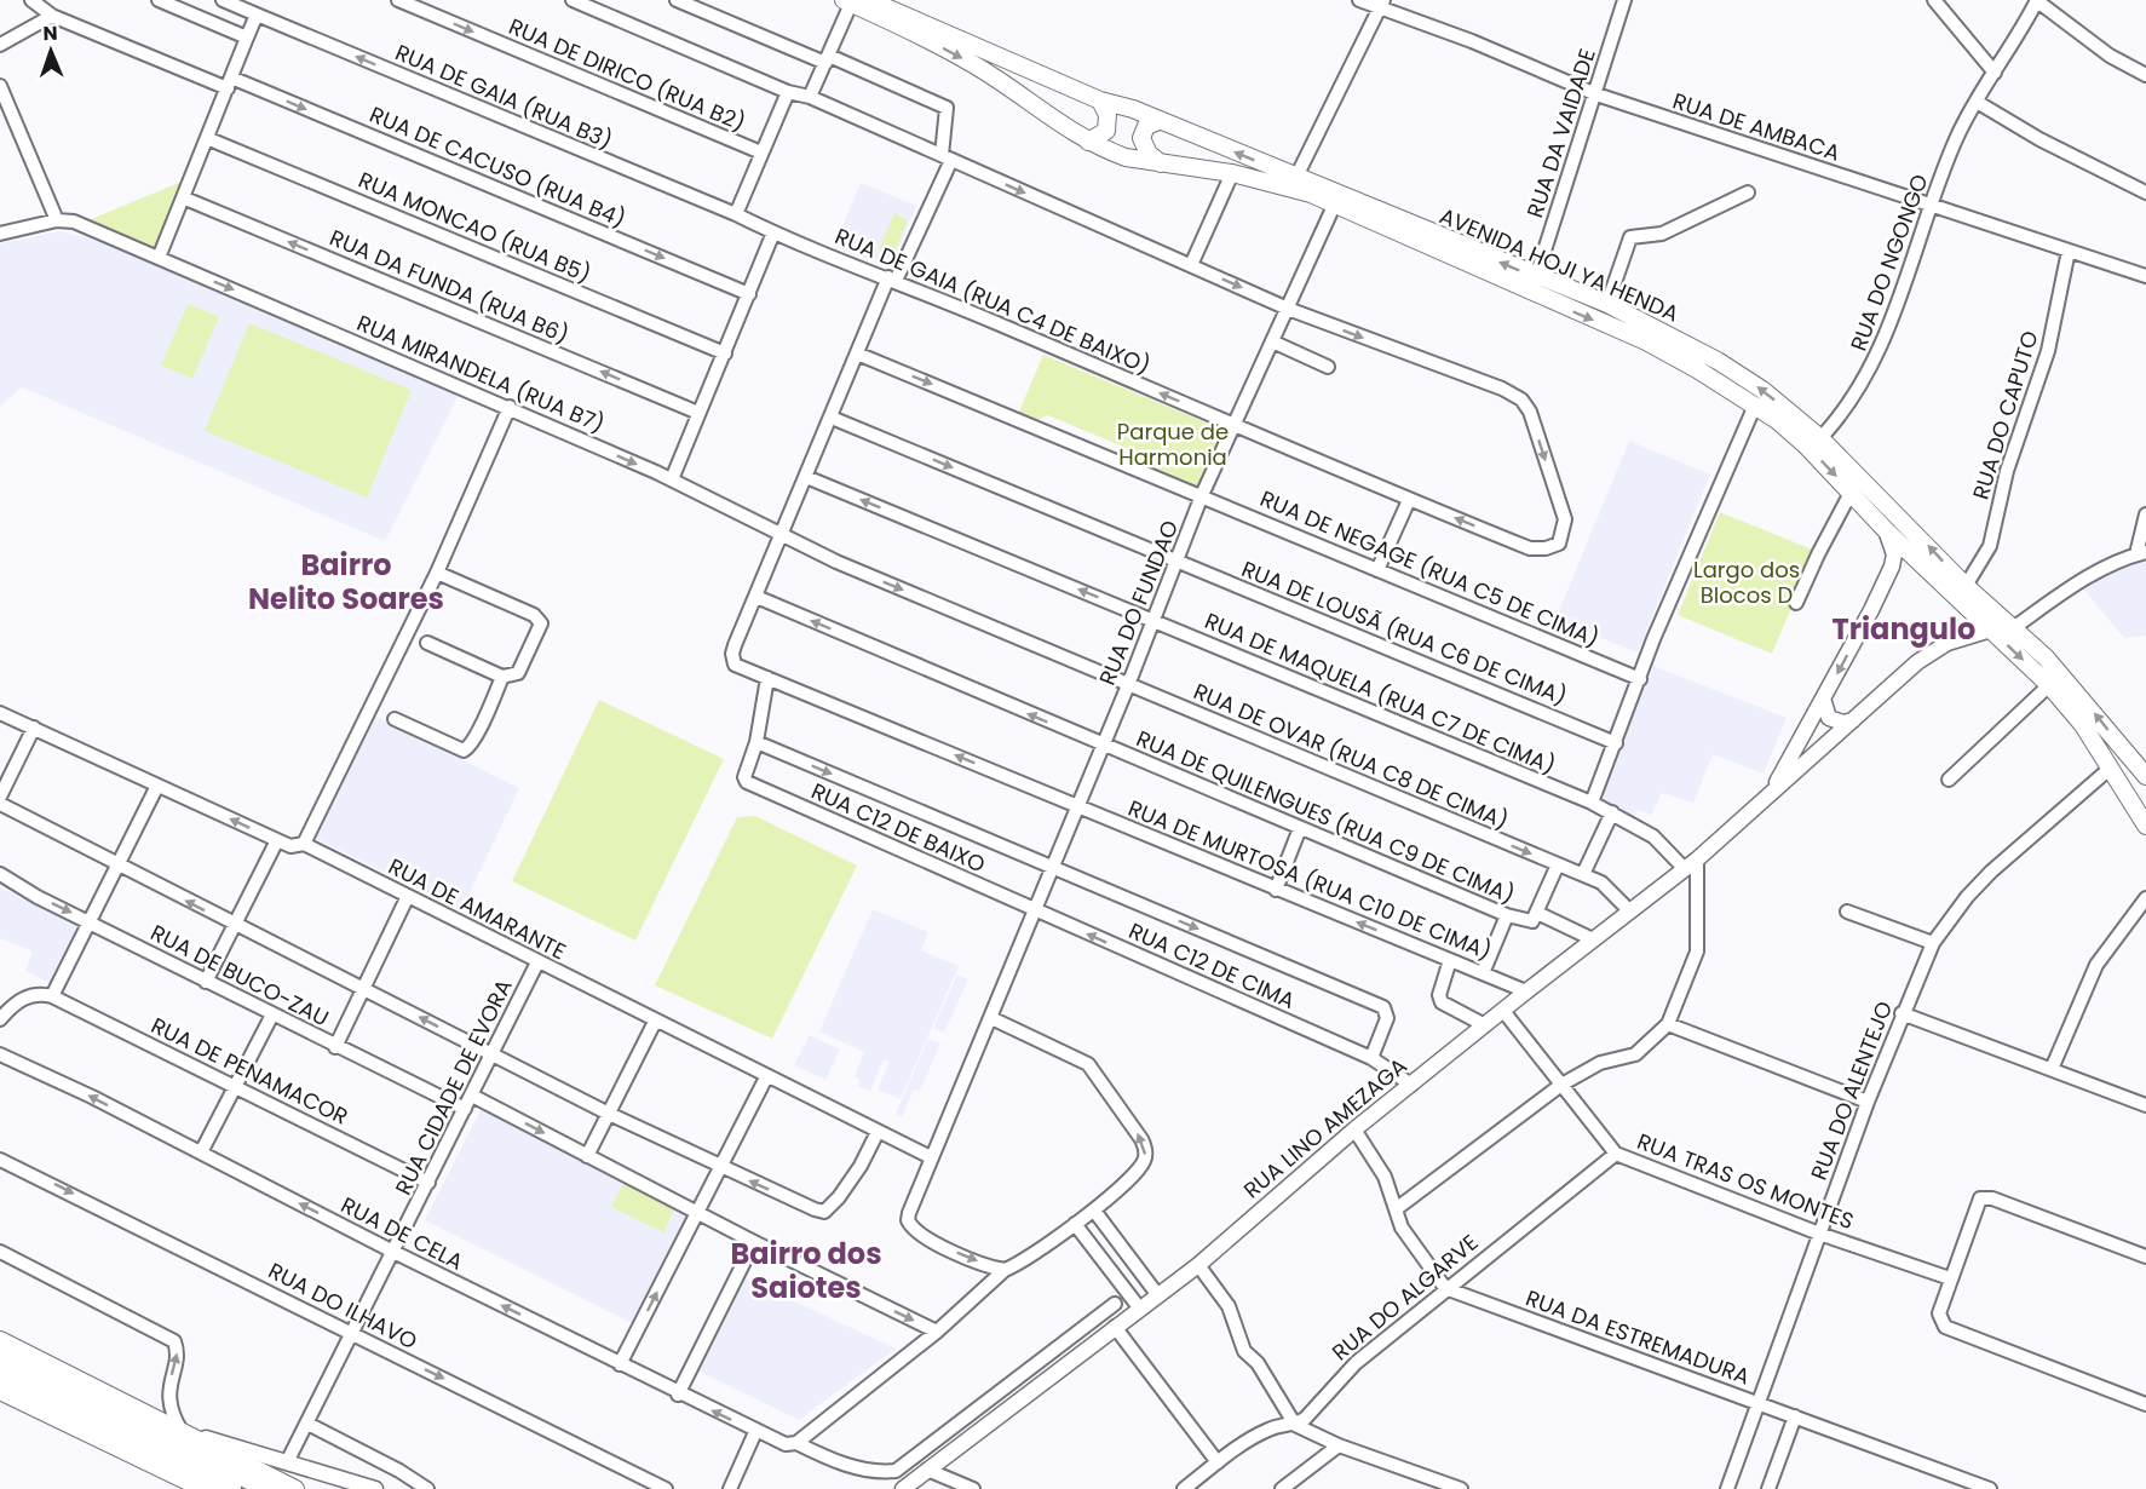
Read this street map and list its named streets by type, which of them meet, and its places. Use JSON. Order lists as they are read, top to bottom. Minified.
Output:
{"streets":{"main road":["AVENIDA HOJI YA HENDA"],"street":["RUA DE DIRICO (RUA B2)","RUA DE GAIA (RUA B3)","RUA DE AMBACA","RUA DA VAIDADE","RUA DE CACUSO (RUA B4)","RUA MONCAO (RUA B5)","RUA DO NGONGO","RUA DA FUNDA (RUA B6)","RUA DE GAIA (RUA C4 DE BAIXO)","RUA MIRANDELA (RUA B7)","RUA DO CAPUTO","RUA DE NEGAGE (RUA C5 DE CIMA)","RUA DO FUNDAO","RUA DE LOUSÃ (RUA C6 DE CIMA)","RUA DE MAQUELA (RUA C7 DE CIMA)","RUA DE OVAR (RUA C8 DE CIMA)","RUA DE QUILENGUES (RUA C9 DE CIMA)","RUA C12 DE BAIXO","RUA DE MURTOSA (RUA C10 DE CIMA)","RUA DE AMARANTE","RUA C12 DE CIMA","RUA DE BUCO-ZAU","RUA DE PENAMACOR","RUA CIDADE DE EVORA","RUA DO ALENTEJO","RUA LINO AMEZAGA","RUA TRAS OS MONTES","RUA DE CELA","RUA DO ALGARVE","RUA DO ILHAVO","RUA DA ESTREMADURA"]},"crossings":[["RUA DE GAIA (RUA B3)","RUA DE GAIA (RUA C4 DE BAIXO)"],["RUA DE AMBACA","RUA DA VAIDADE"],["RUA DE AMBACA","RUA DO NGONGO"],["RUA DE AMBACA","RUA DO CAPUTO"],["RUA DA VAIDADE","AVENIDA HOJI YA HENDA"],["RUA DO NGONGO","AVENIDA HOJI YA HENDA"],["AVENIDA HOJI YA HENDA","RUA DO CAPUTO"],["RUA DE GAIA (RUA C4 DE BAIXO)","RUA DO FUNDAO"],["RUA MIRANDELA (RUA B7)","RUA DE OVAR (RUA C8 DE CIMA)"],["RUA DE NEGAGE (RUA C5 DE CIMA)","RUA DO FUNDAO"],["RUA DO FUNDAO","RUA DE LOUSÃ (RUA C6 DE CIMA)"],["RUA DO FUNDAO","RUA DE MAQUELA (RUA C7 DE CIMA)"],["RUA DO FUNDAO","RUA DE OVAR (RUA C8 DE CIMA)"],["RUA DO FUNDAO","RUA DE QUILENGUES (RUA C9 DE CIMA)"],["RUA DO FUNDAO","RUA C12 DE BAIXO"],["RUA DO FUNDAO","RUA DE MURTOSA (RUA C10 DE CIMA)"],["RUA DO FUNDAO","RUA DE AMARANTE"],["RUA DO FUNDAO","RUA C12 DE CIMA"],["RUA DE MAQUELA (RUA C7 DE CIMA)","RUA LINO AMEZAGA"],["RUA DE OVAR (RUA C8 DE CIMA)","RUA LINO AMEZAGA"],["RUA DE QUILENGUES (RUA C9 DE CIMA)","RUA DE MURTOSA (RUA C10 DE CIMA)"],["RUA DE QUILENGUES (RUA C9 DE CIMA)","RUA LINO AMEZAGA"],["RUA C12 DE BAIXO","RUA C12 DE CIMA"],["RUA DE MURTOSA (RUA C10 DE CIMA)","RUA LINO AMEZAGA"],["RUA DE AMARANTE","RUA CIDADE DE EVORA"],["RUA C12 DE CIMA","RUA LINO AMEZAGA"],["RUA DE BUCO-ZAU","RUA CIDADE DE EVORA"],["RUA DE PENAMACOR","RUA CIDADE DE EVORA"],["RUA CIDADE DE EVORA","RUA DE CELA"],["RUA CIDADE DE EVORA","RUA DO ILHAVO"],["RUA DO ALENTEJO","RUA TRAS OS MONTES"],["RUA DO ALENTEJO","RUA DA ESTREMADURA"],["RUA LINO AMEZAGA","RUA TRAS OS MONTES"],["RUA TRAS OS MONTES","RUA DO ALGARVE"],["RUA DO ALGARVE","RUA DA ESTREMADURA"]],"one_way":["RUA DE GAIA (RUA B3)","RUA DE CACUSO (RUA B4)","RUA DA FUNDA (RUA B6)","RUA MIRANDELA (RUA B7)","RUA DE NEGAGE (RUA C5 DE CIMA)","RUA DE LOUSÃ (RUA C6 DE CIMA)","RUA DE MAQUELA (RUA C7 DE CIMA)","RUA DE OVAR (RUA C8 DE CIMA)","RUA DE QUILENGUES (RUA C9 DE CIMA)","RUA C12 DE CIMA","RUA DE CELA","RUA DO ILHAVO"],"districts":["Bairro Nelito Soares","Triangulo","Bairro dos Saiotes"],"parks":["Parque de Harmonia","Largo dos Blocos D"],"north":"top"}
